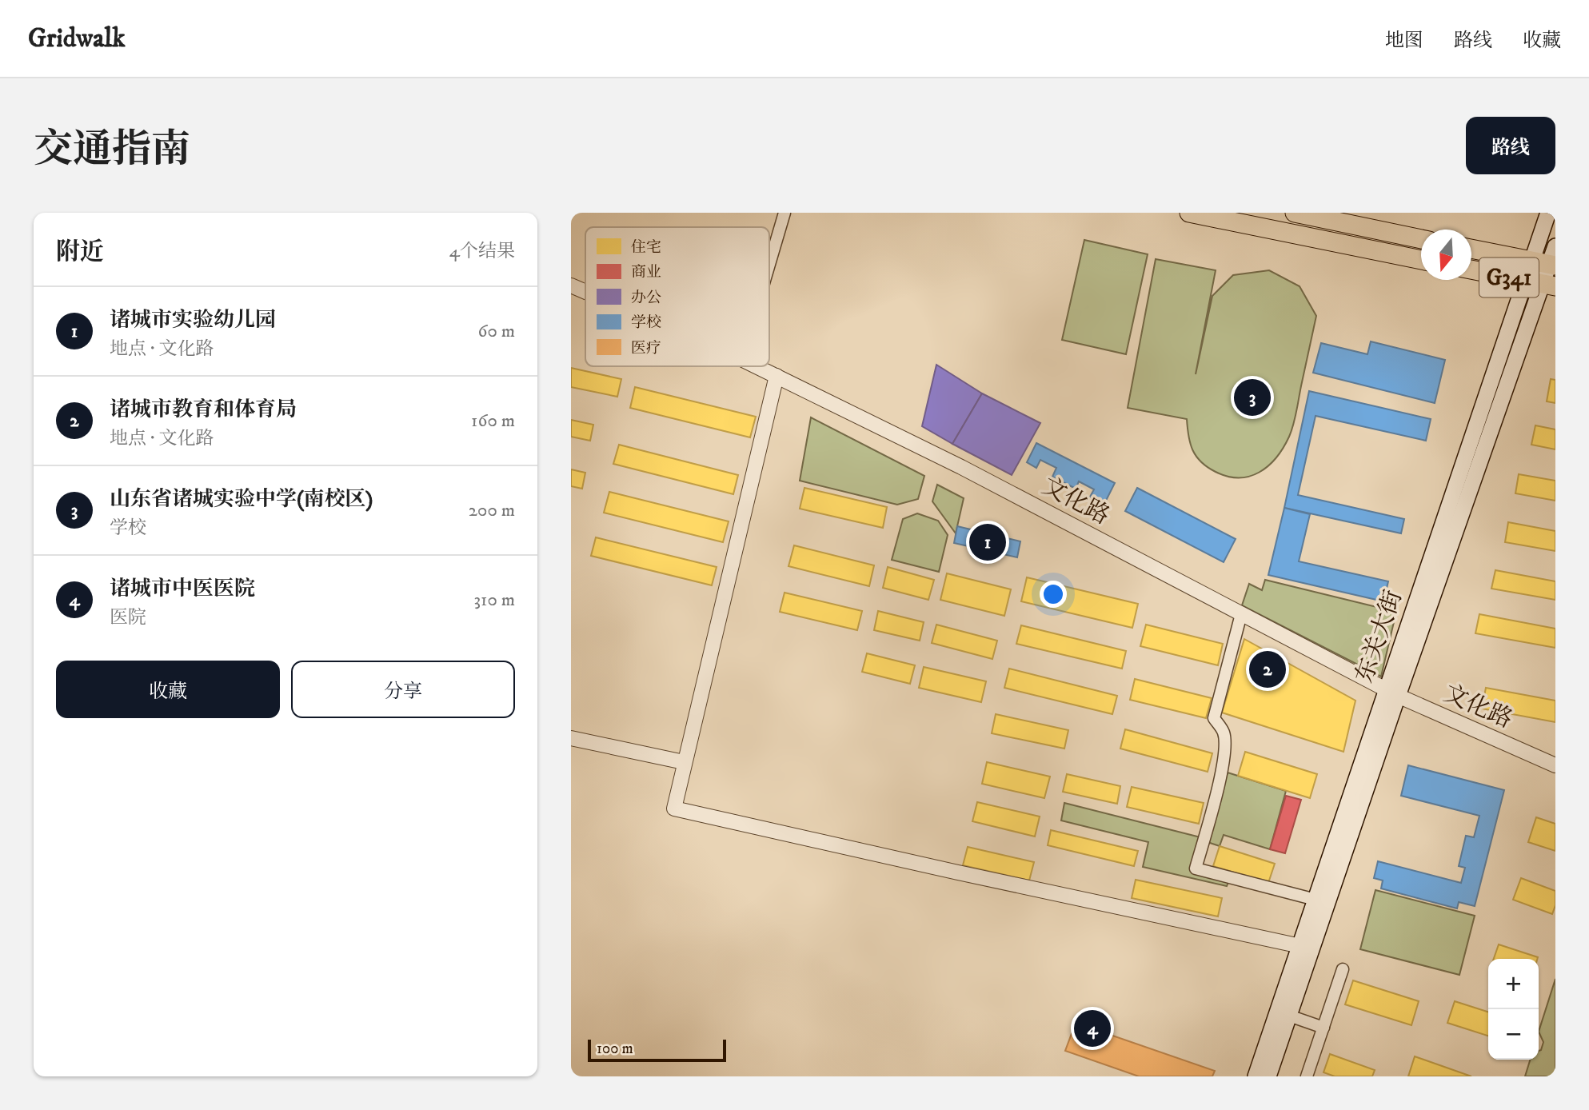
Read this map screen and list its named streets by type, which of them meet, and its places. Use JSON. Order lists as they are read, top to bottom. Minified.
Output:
{"streets":{"highway":["G341"],"main road":["东关大街"],"street":["文化路"]},"crossings":[["G341","东关大街"],["文化路","东关大街"]],"legend":["住宅","商业","办公","学校","医疗"],"scale_bar":"100 m","north":"bottom","page":{"header":"Gridwalk","nav":["地图","路线","收藏"],"title":"交通指南","buttons":["路线",["收藏","分享"]],"heading":["附近","4个结果"],"list":[{"mark":"1","name":"诸城市实验幼儿园","note":"地点 · 文化路","value":"60 m"},{"mark":"2","name":"诸城市教育和体育局","note":"地点 · 文化路","value":"160 m"},{"mark":"3","name":"山东省诸城实验中学(南校区)","note":"学校","value":"200 m"},{"mark":"4","name":"诸城市中医医院","note":"医院","value":"310 m"}],"pins":["3","1","2","4"],"map_buttons":["+","−"],"scale":"100 m"}}
